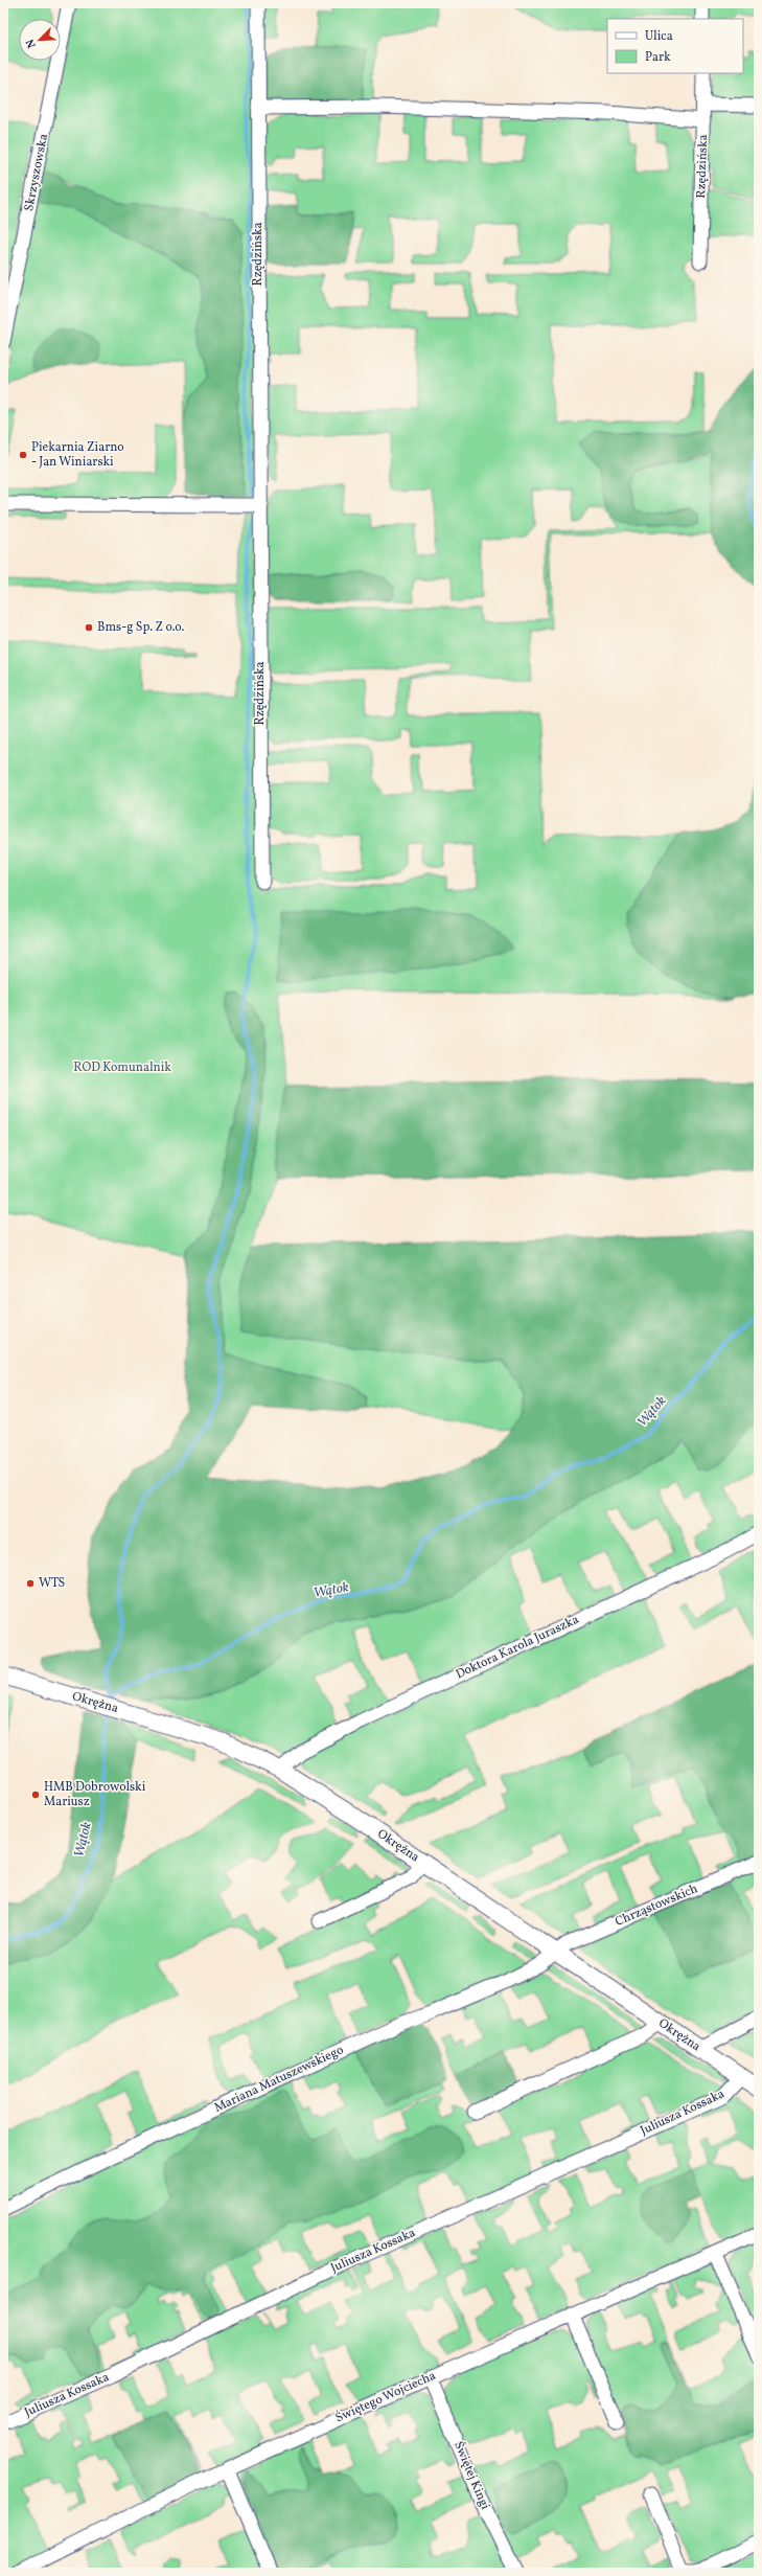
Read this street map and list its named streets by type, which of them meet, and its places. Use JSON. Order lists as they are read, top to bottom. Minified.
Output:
{"streets":{"street":["Rzędzińska","Skrzyszowska","Doktora Karola Juraszka","Okrężna","Chrząstowskich","Mariana Matuszewskiego","Juliusza Kossaka","Świętego Wojciecha","Świętej Kingi"]},"crossings":[["Doktora Karola Juraszka","Okrężna"],["Okrężna","Chrząstowskich"],["Okrężna","Mariana Matuszewskiego"],["Okrężna","Juliusza Kossaka"],["Chrząstowskich","Mariana Matuszewskiego"],["Świętego Wojciecha","Świętej Kingi"]],"water":["Wątok"],"parks":["ROD Komunalnik"],"places":["Piekarnia Ziarno - Jan Winiarski","Bms-g Sp. Z o.o.","WTS","HMB Dobrowolski Mariusz"],"legend":["Ulica","Park"],"north":"bottom left"}
